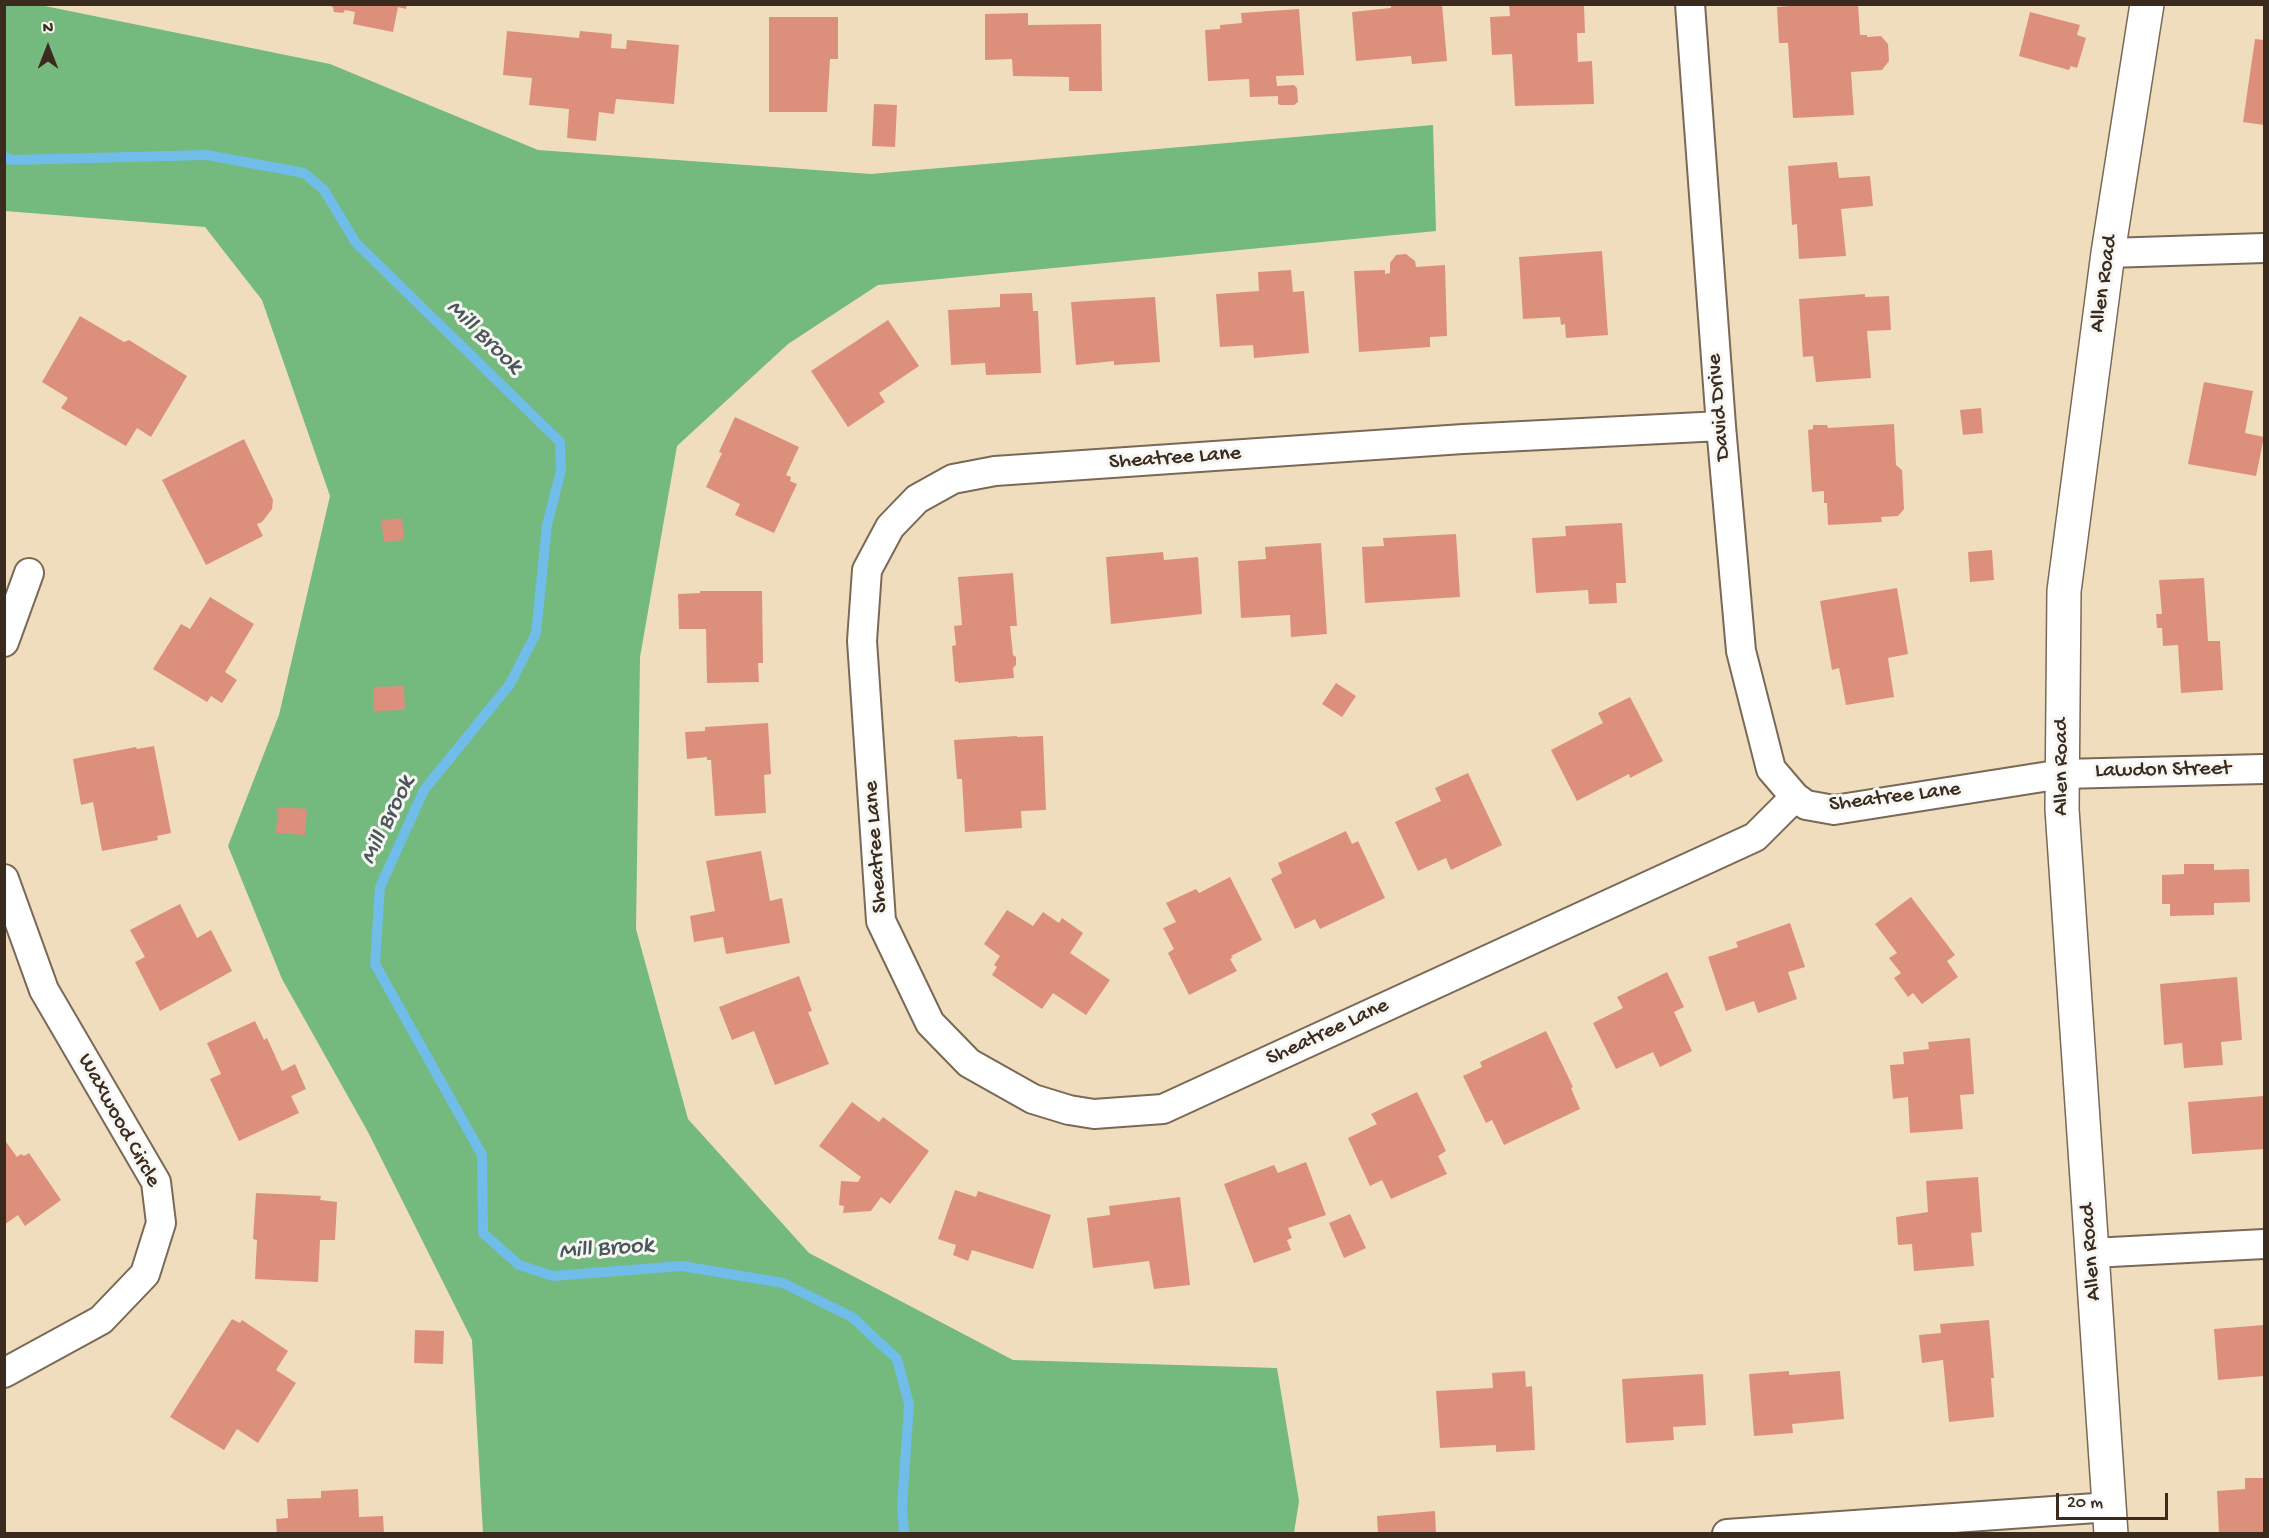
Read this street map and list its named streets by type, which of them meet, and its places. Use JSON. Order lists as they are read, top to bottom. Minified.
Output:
{"streets":{"street":["Allen Road","David Drive","Sheatree Lane","Lawdon Street","Waxwood Circle"]},"crossings":[["Allen Road","Sheatree Lane"],["Allen Road","Lawdon Street"],["David Drive","Sheatree Lane"],["Sheatree Lane","Lawdon Street"]],"water":["Mill Brook"],"scale_bar":"20 m","north":"top"}
